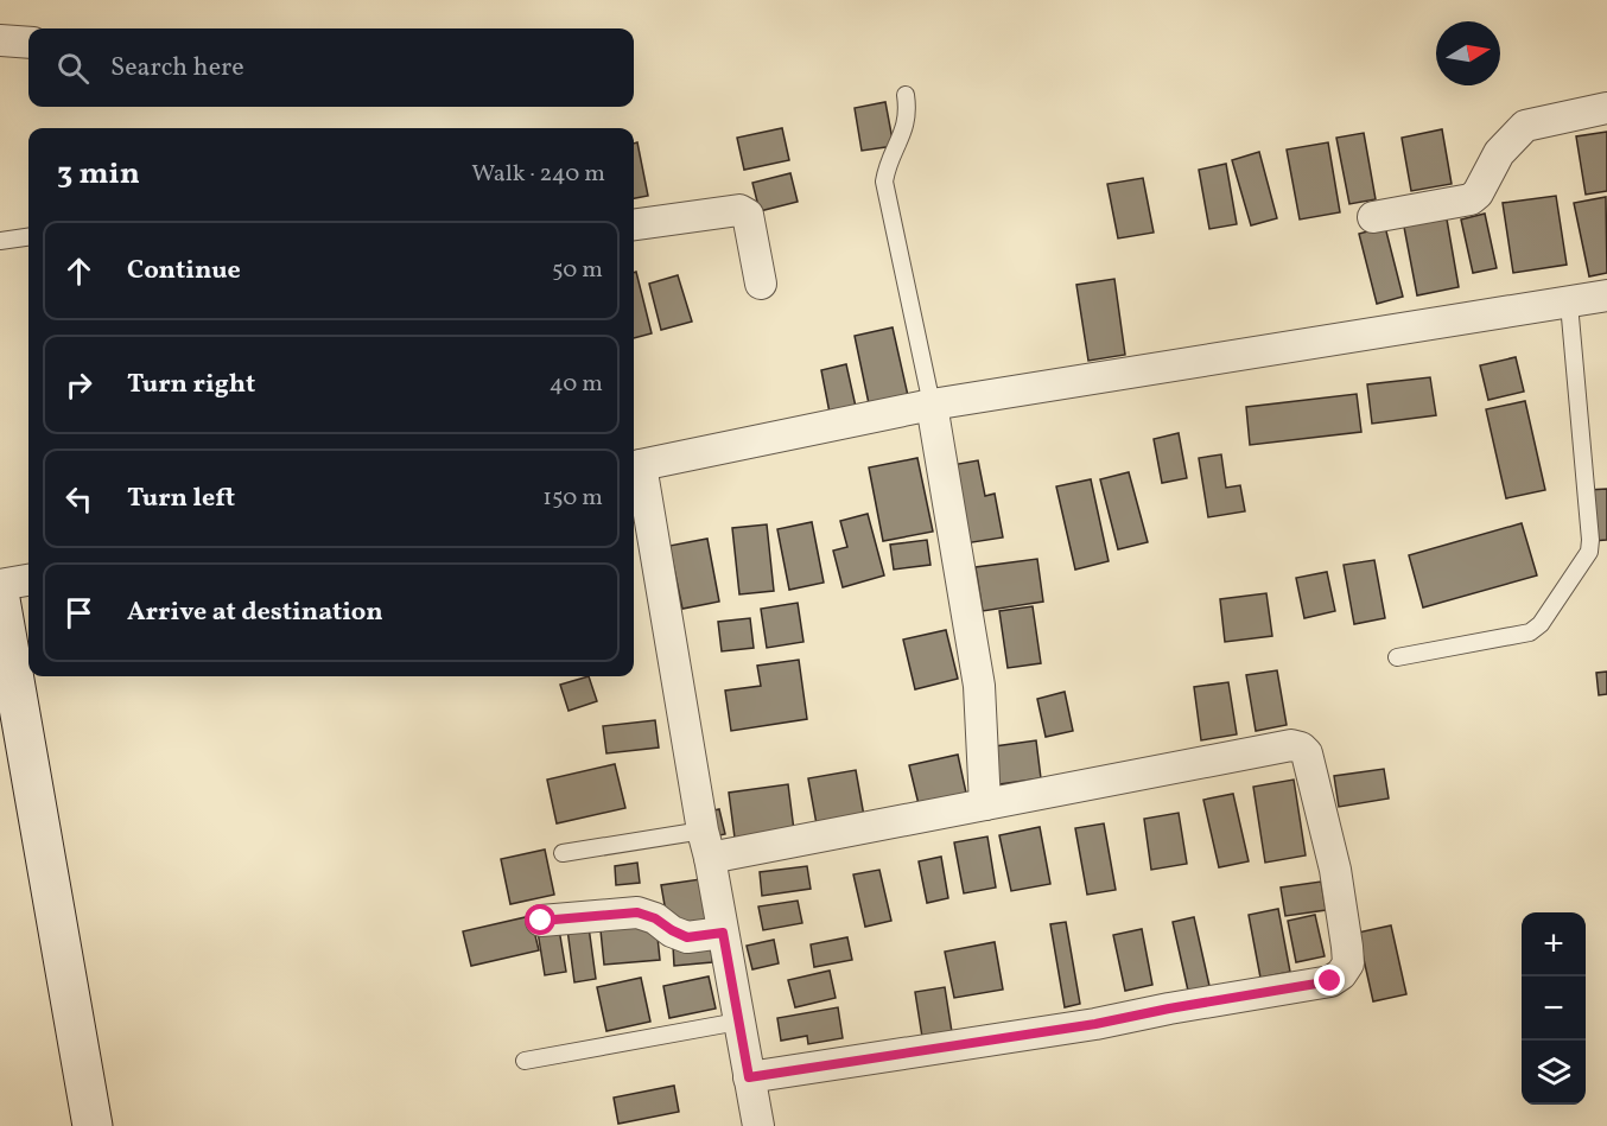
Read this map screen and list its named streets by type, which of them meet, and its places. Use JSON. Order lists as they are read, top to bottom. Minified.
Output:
{"north":"right","page":{"search":"Search here","heading":["3 min","Walk · 240 m"],"list":[["Continue","50 m"],["Turn right","40 m"],["Turn left","150 m"],"Arrive at destination"],"map_buttons":["+","−"]}}
